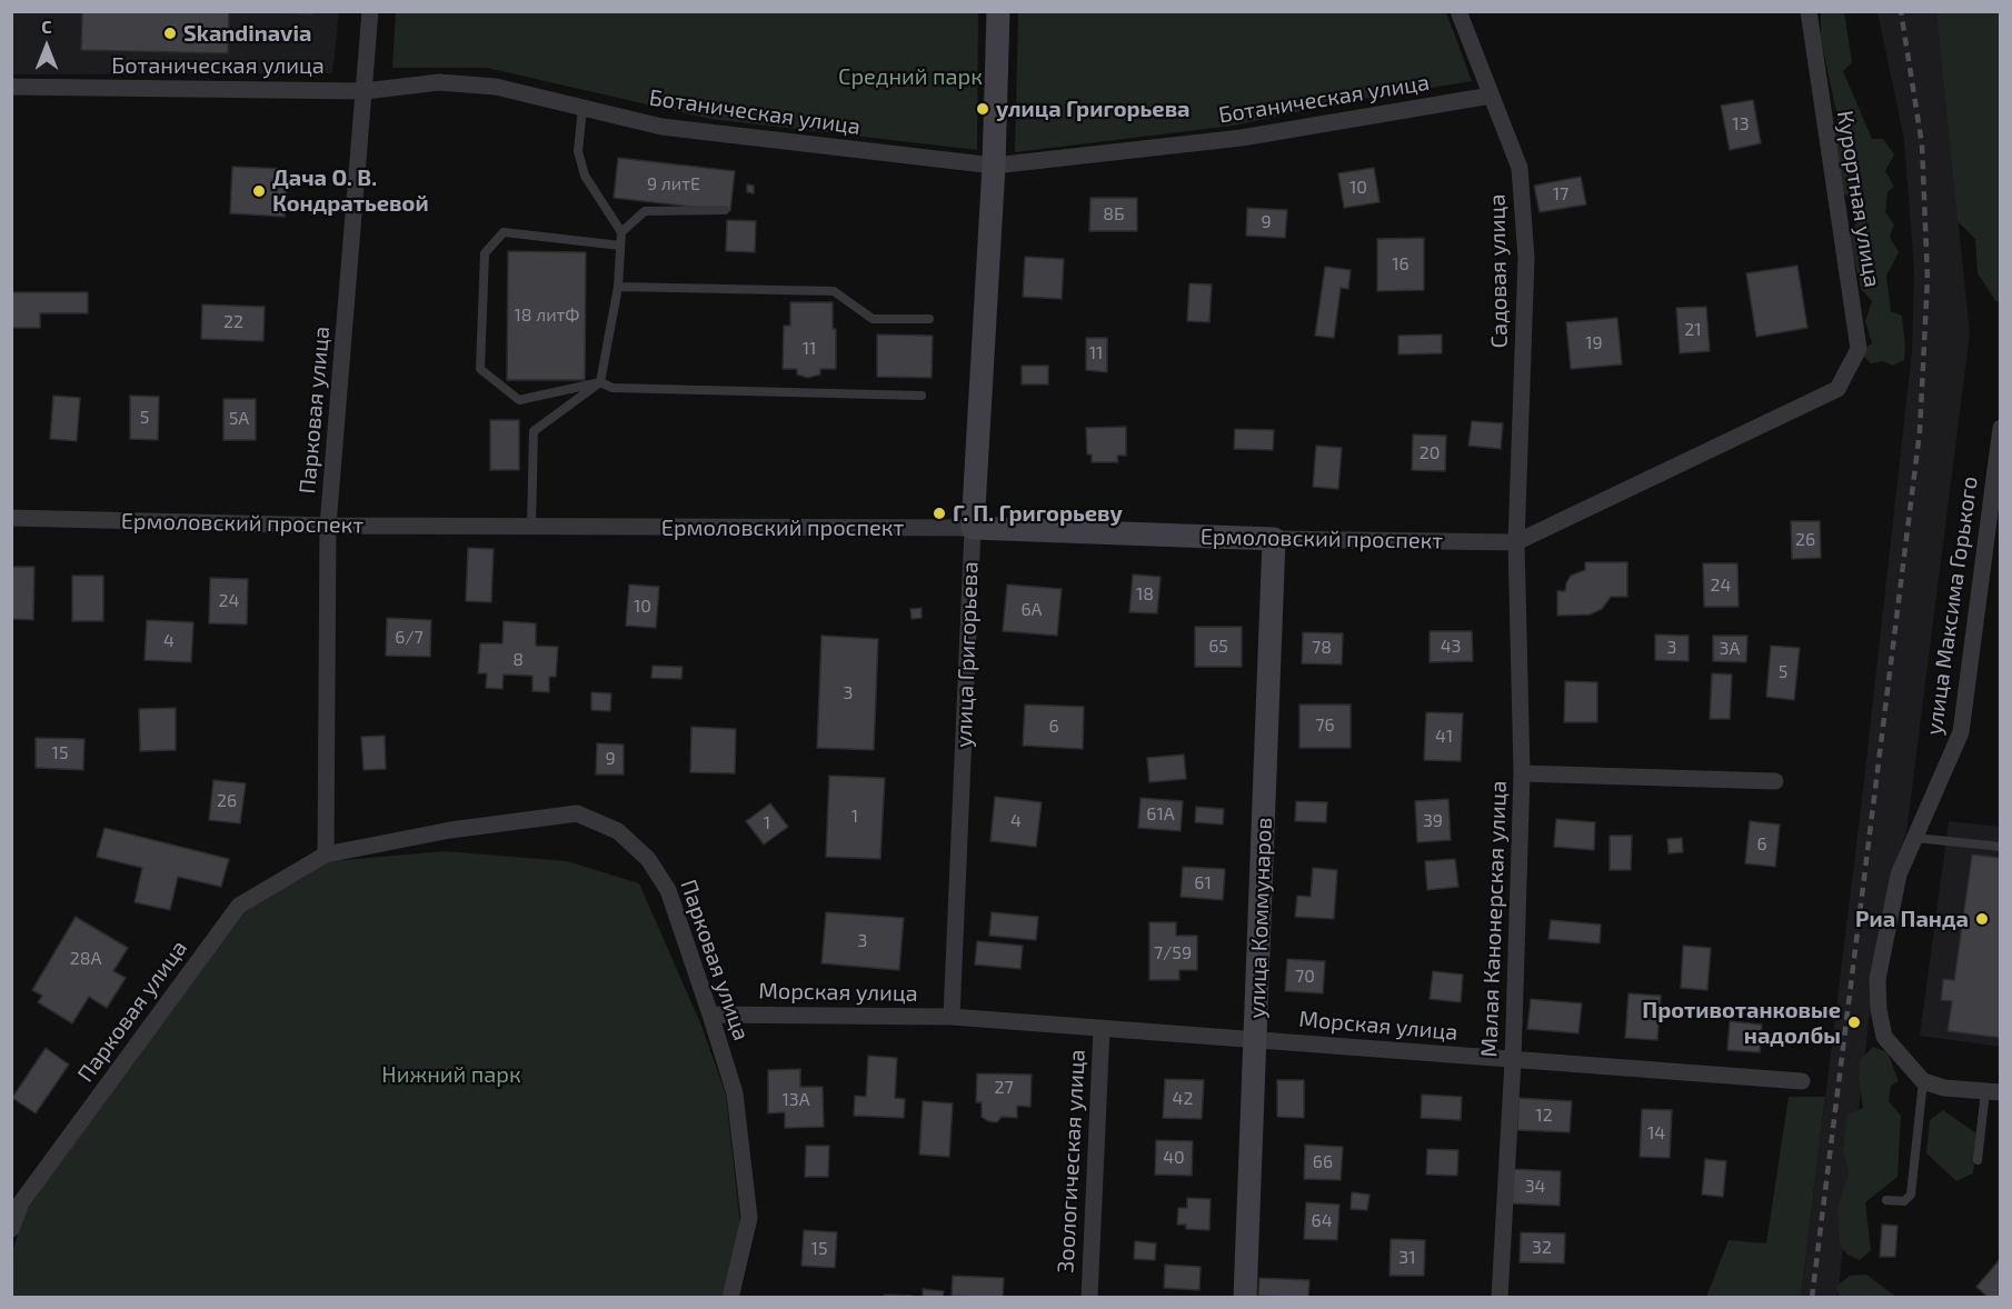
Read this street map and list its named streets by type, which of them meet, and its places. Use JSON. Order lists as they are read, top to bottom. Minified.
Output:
{"streets":{"street":["Ботаническая улица","Курортная улица","Садовая улица","Парковая улица","Ермоловский проспект","улица Максима Горького","улица Григорьева","улица Коммунаров","Малая Канонерская улица","Морская улица","Зоологическая улица"]},"crossings":[["Ботаническая улица","Садовая улица"],["Ботаническая улица","Парковая улица"],["Ботаническая улица","улица Григорьева"],["Курортная улица","Ермоловский проспект"],["Садовая улица","Ермоловский проспект"],["Садовая улица","Малая Канонерская улица"],["Парковая улица","Ермоловский проспект"],["Парковая улица","Морская улица"],["Ермоловский проспект","улица Григорьева"],["Ермоловский проспект","улица Коммунаров"],["Ермоловский проспект","Малая Канонерская улица"],["улица Григорьева","Морская улица"],["улица Коммунаров","Морская улица"],["Малая Канонерская улица","Морская улица"],["Морская улица","Зоологическая улица"]],"parks":["Средний парк","Нижний парк"],"places":["Skandinavia","улица Григорьева","Дача О. В. Кондратьевой","Г. П. Григорьеву","Риа Панда","Противотанковые надолбы"],"house_numbers":["13","9 литЕ","10","17","8Б","9","16","18 литФ","22","21","19","11","11","5","5А","20","26","24","18","24","10","6А","6/7","4","65","43","78","3","3А","8","5","3","76","6","41","15","9","26","61А","1","4","39","1","6","61","3","7/59","28А","70","27","42","13А","12","14","40","66","34","64","32","15","31"],"north":"top"}
